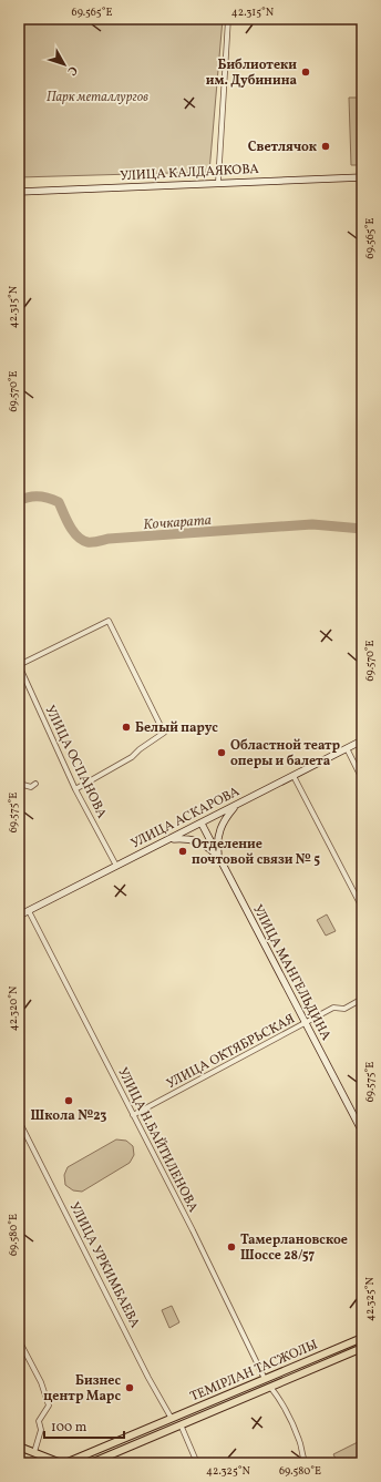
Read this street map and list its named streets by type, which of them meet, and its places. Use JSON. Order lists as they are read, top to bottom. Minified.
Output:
{"streets":{"main road":["ТЕМІРЛАН ТАСЖОЛЫ"],"street":["УЛИЦА КАЛДАЯКОВА","УЛИЦА ОСПАНОВА","УЛИЦА АСКАРОВА","УЛИЦА МАНГЕЛЬДИНА","УЛИЦА ОКТЯБРЬСКАЯ","УЛИЦА Н.БАЙТИЛЕНОВА","УЛИЦА УРКИМБАЕВА"]},"crossings":[["УЛИЦА ОСПАНОВА","УЛИЦА АСКАРОВА"],["УЛИЦА АСКАРОВА","УЛИЦА МАНГЕЛЬДИНА"],["УЛИЦА АСКАРОВА","УЛИЦА Н.БАЙТИЛЕНОВА"],["УЛИЦА МАНГЕЛЬДИНА","УЛИЦА ОКТЯБРЬСКАЯ"],["УЛИЦА ОКТЯБРЬСКАЯ","УЛИЦА Н.БАЙТИЛЕНОВА"],["УЛИЦА Н.БАЙТИЛЕНОВА","ТЕМІРЛАН ТАСЖОЛЫ"],["УЛИЦА УРКИМБАЕВА","ТЕМІРЛАН ТАСЖОЛЫ"]],"water":["Кочкарата"],"parks":["Парк металлургов"],"places":["Библиотеки им. Дубинина","Светлячок","Белый парус","Областной театр оперы и балета","Отделение почтовой связи № 5","Школа №23","Тамерлановское Шоссе 28/57","Бизнес центр Марс"],"scale_bar":"100 m","north":"bottom right","coordinates":["69.565°E","42.315°N","69.570°E","69.575°E","42.320°N","69.580°E","42.325°N"]}
